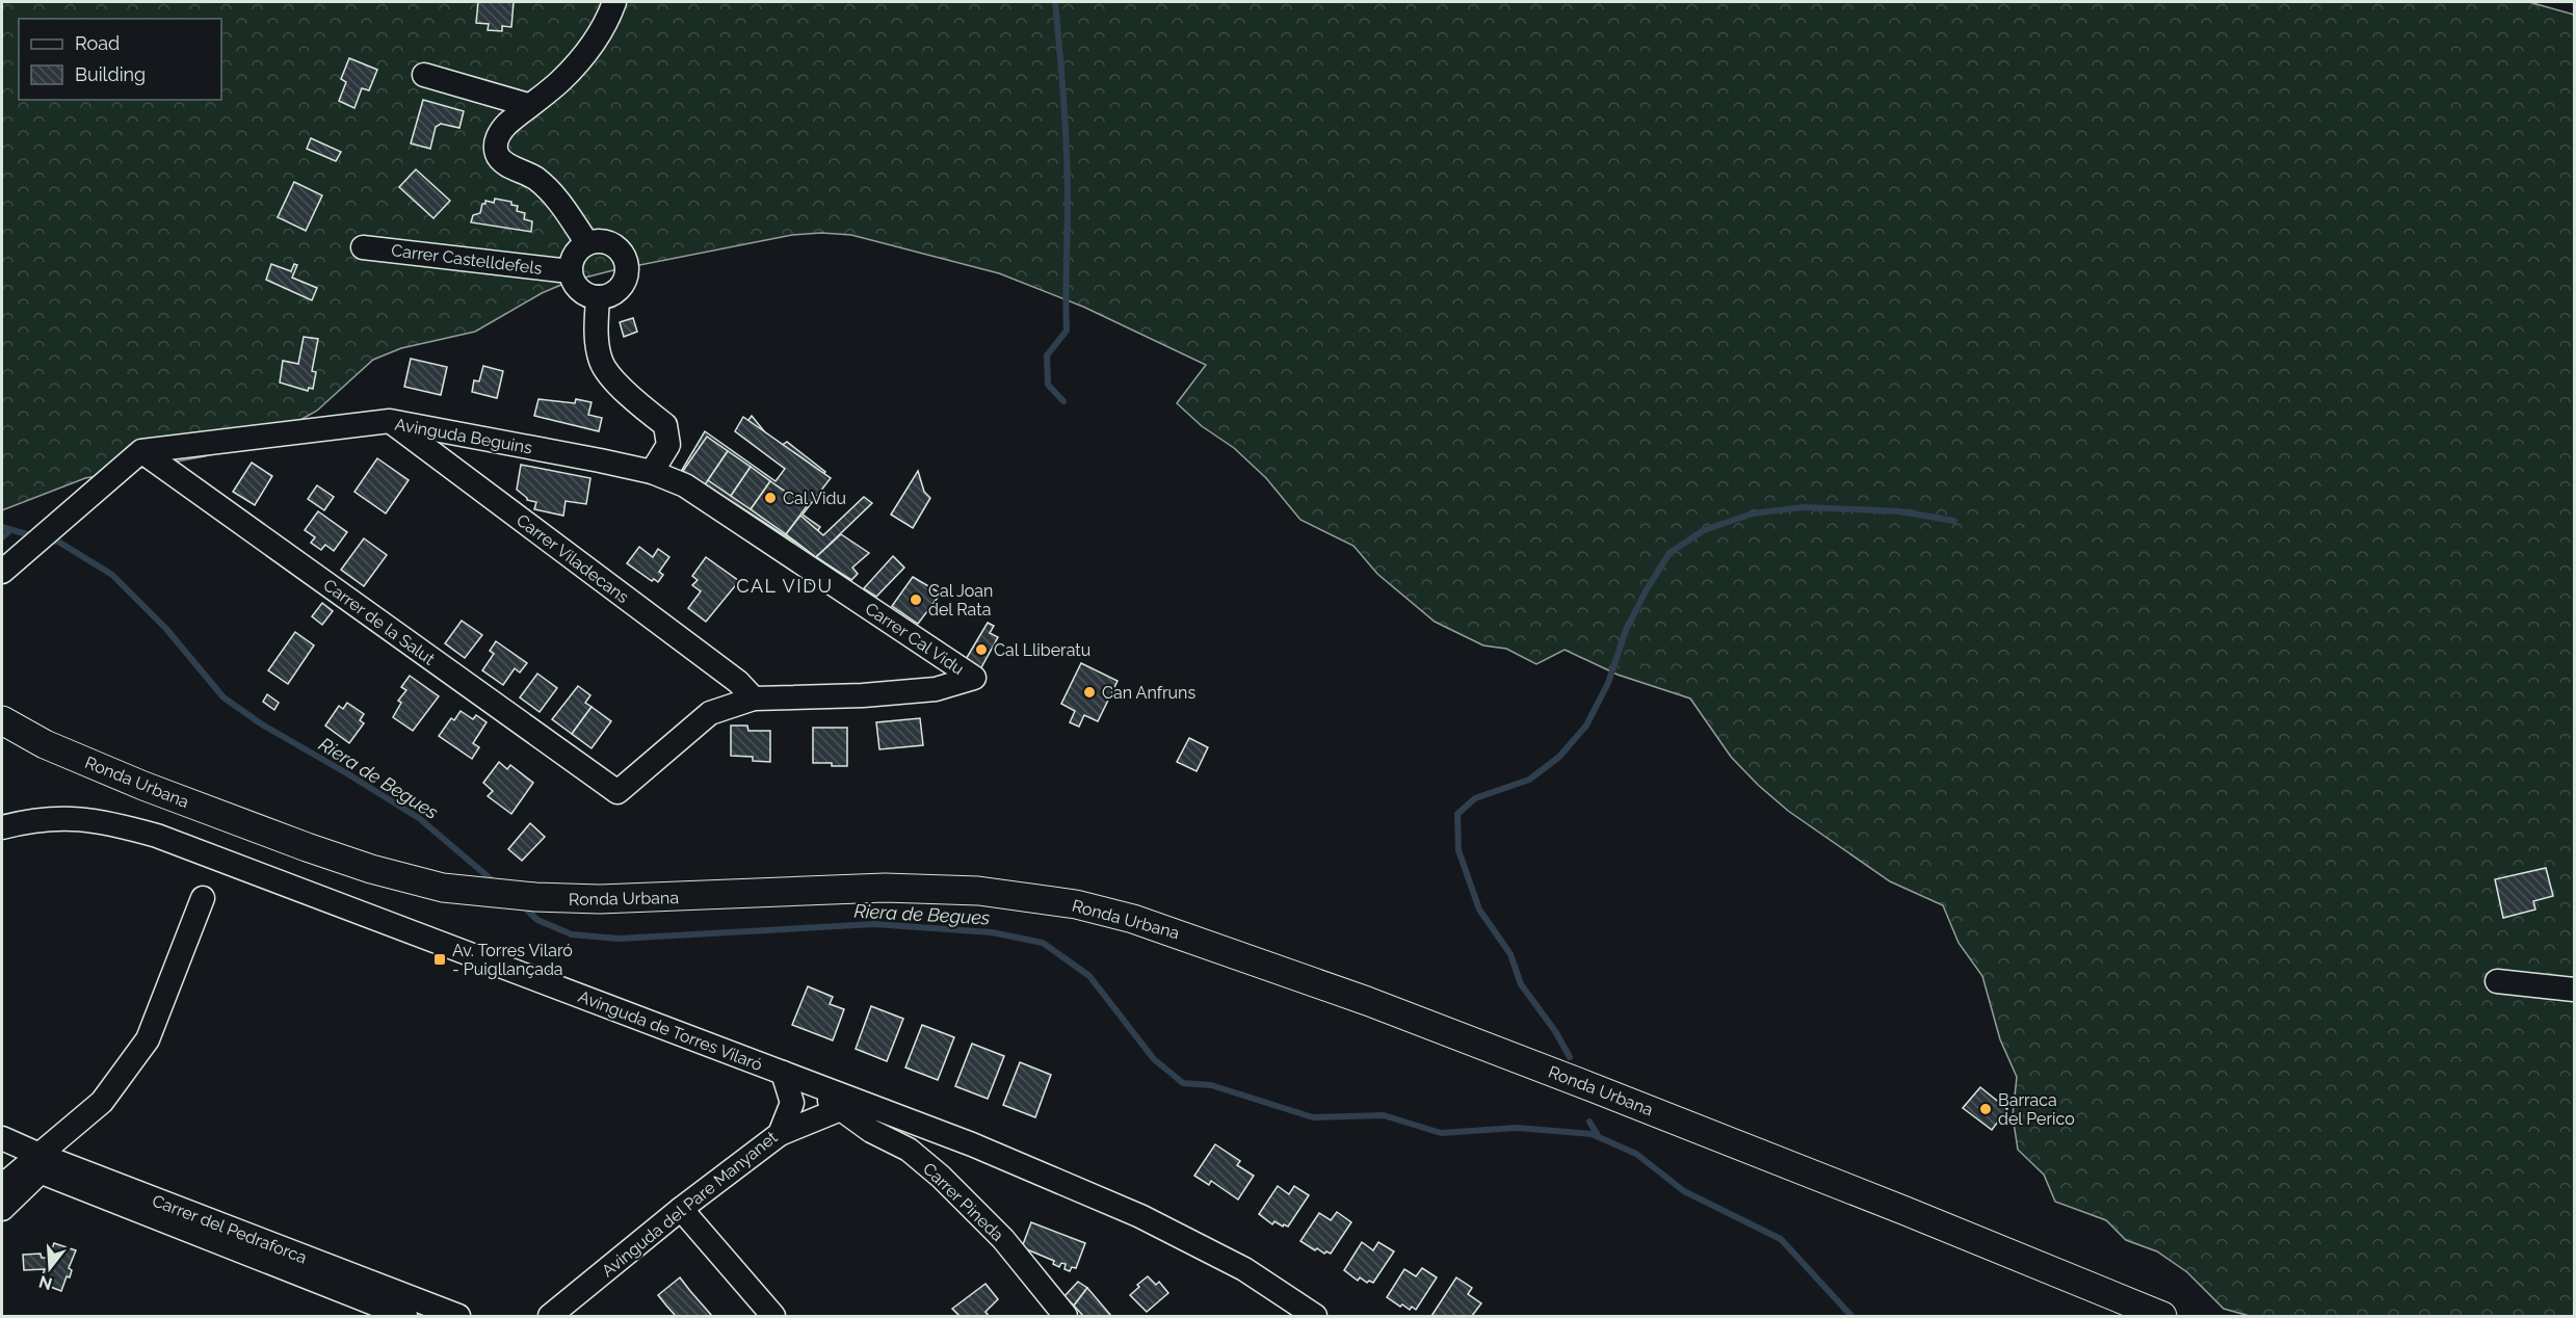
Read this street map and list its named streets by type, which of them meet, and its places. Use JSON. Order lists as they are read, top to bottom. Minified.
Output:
{"streets":{"main road":["Ronda Urbana"],"street":["Carrer Castelldefels","Avinguda Beguins","Carrer Viladecans","Carrer de la Salut","Carrer Cal Vidu","Avinguda de Torres Vilaró","Carrer Pineda","Avinguda del Pare Manyanet","Carrer del Pedraforca"]},"crossings":[["Avinguda Beguins","Carrer Viladecans"],["Avinguda Beguins","Carrer de la Salut"],["Avinguda Beguins","Carrer Cal Vidu"],["Carrer Viladecans","Carrer Cal Vidu"],["Carrer de la Salut","Carrer Cal Vidu"],["Avinguda de Torres Vilaró","Carrer Pineda"],["Avinguda de Torres Vilaró","Avinguda del Pare Manyanet"],["Carrer Pineda","Avinguda del Pare Manyanet"]],"districts":["CAL VIDU"],"water":["Riera de Begues"],"places":{"other":["Cal Vidu","Cal Joan del Rata","Cal Lliberatu","Can Anfruns","Barraca del Perico"],"transit":["Av. Torres Vilaró - Puigllançada"]},"legend":["Road","Building"],"north":"bottom"}
